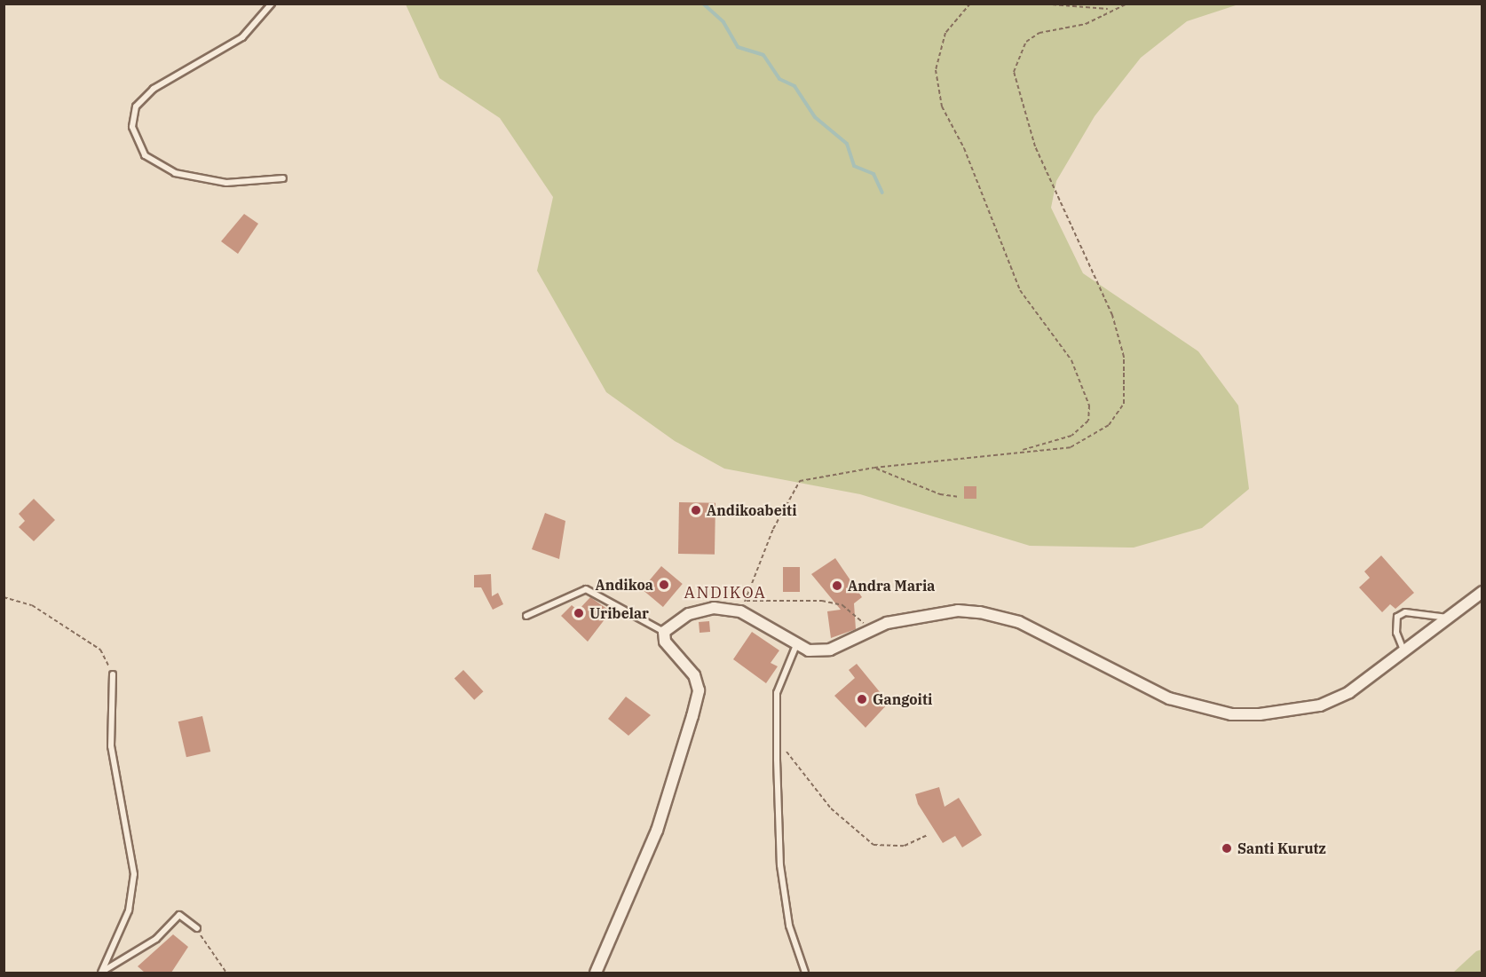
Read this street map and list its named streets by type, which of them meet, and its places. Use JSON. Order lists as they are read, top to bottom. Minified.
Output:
{"districts":["ANDIKOA"],"places":["Andikoabeiti","Andikoa","Andra Maria","Uribelar","Gangoiti","Santi Kurutz"]}
